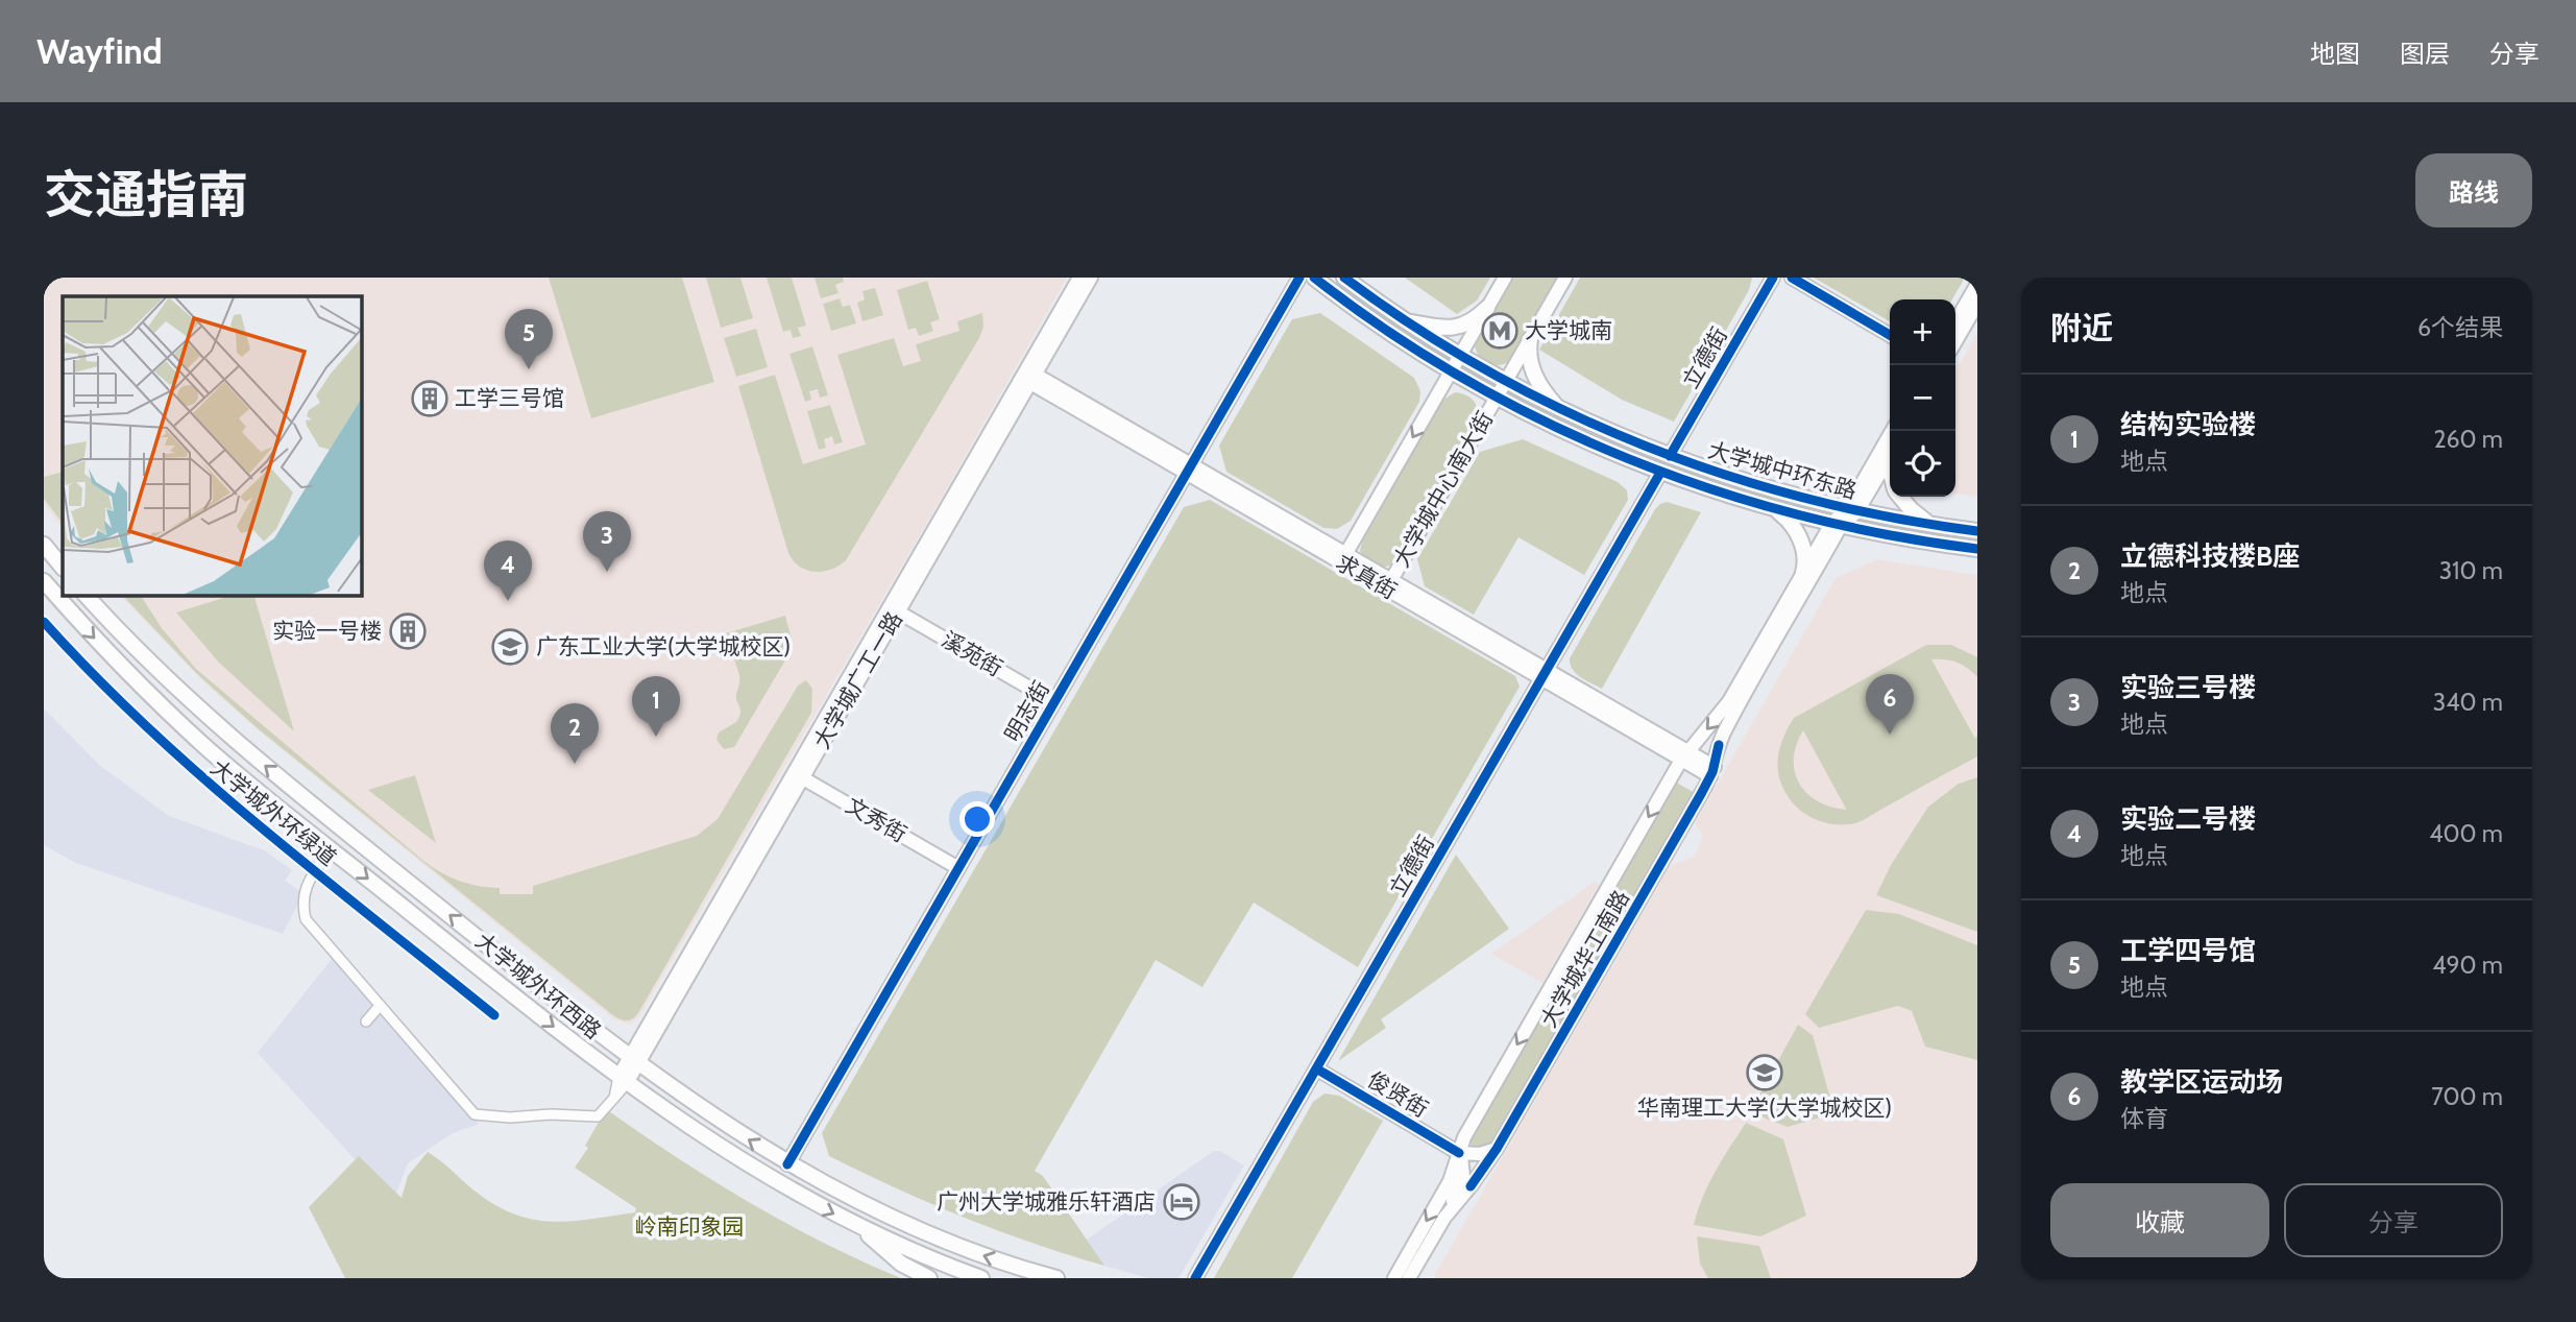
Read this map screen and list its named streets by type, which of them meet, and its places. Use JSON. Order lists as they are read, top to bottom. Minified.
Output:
{"streets":{"main road":["大学城中环东路","大学城外环西路"],"street":["立德街","大学城中心南大街","求真街","溪苑街","大学城广工一路","明志街","文秀街","大学城华工南路","俊贤街"],"cycle path":["大学城外环绿道"]},"crossings":[["立德街","大学城中环东路"],["立德街","求真街"],["立德街","俊贤街"],["大学城中环东路","大学城中心南大街"],["大学城中环东路","大学城华工南路"],["大学城中心南大街","求真街"],["求真街","大学城广工一路"],["求真街","明志街"],["求真街","大学城华工南路"],["溪苑街","大学城广工一路"],["溪苑街","明志街"],["大学城广工一路","文秀街"],["大学城广工一路","大学城外环西路"],["明志街","文秀街"],["明志街","大学城外环西路"],["大学城华工南路","俊贤街"]],"parks":["岭南印象园"],"places":{"metro station":["大学城南"],"building":["工学三号馆","实验一号楼"],"school or university":["广东工业大学(大学城校区)","华南理工大学(大学城校区)"],"hotel":["广州大学城雅乐轩酒店"]},"page":{"header":"Wayfind","nav":["地图","图层","分享"],"title":"交通指南","buttons":["路线",["收藏","分享"]],"heading":["附近","6个结果"],"map_buttons":["+","−"],"pins":["5","3","4","6","1","2"],"list":[{"mark":"1","name":"结构实验楼","note":"地点","value":"260 m"},{"mark":"2","name":"立德科技楼B座","note":"地点","value":"310 m"},{"mark":"3","name":"实验三号楼","note":"地点","value":"340 m"},{"mark":"4","name":"实验二号楼","note":"地点","value":"400 m"},{"mark":"5","name":"工学四号馆","note":"地点","value":"490 m"},{"mark":"6","name":"教学区运动场","note":"体育","value":"700 m"}]}}
